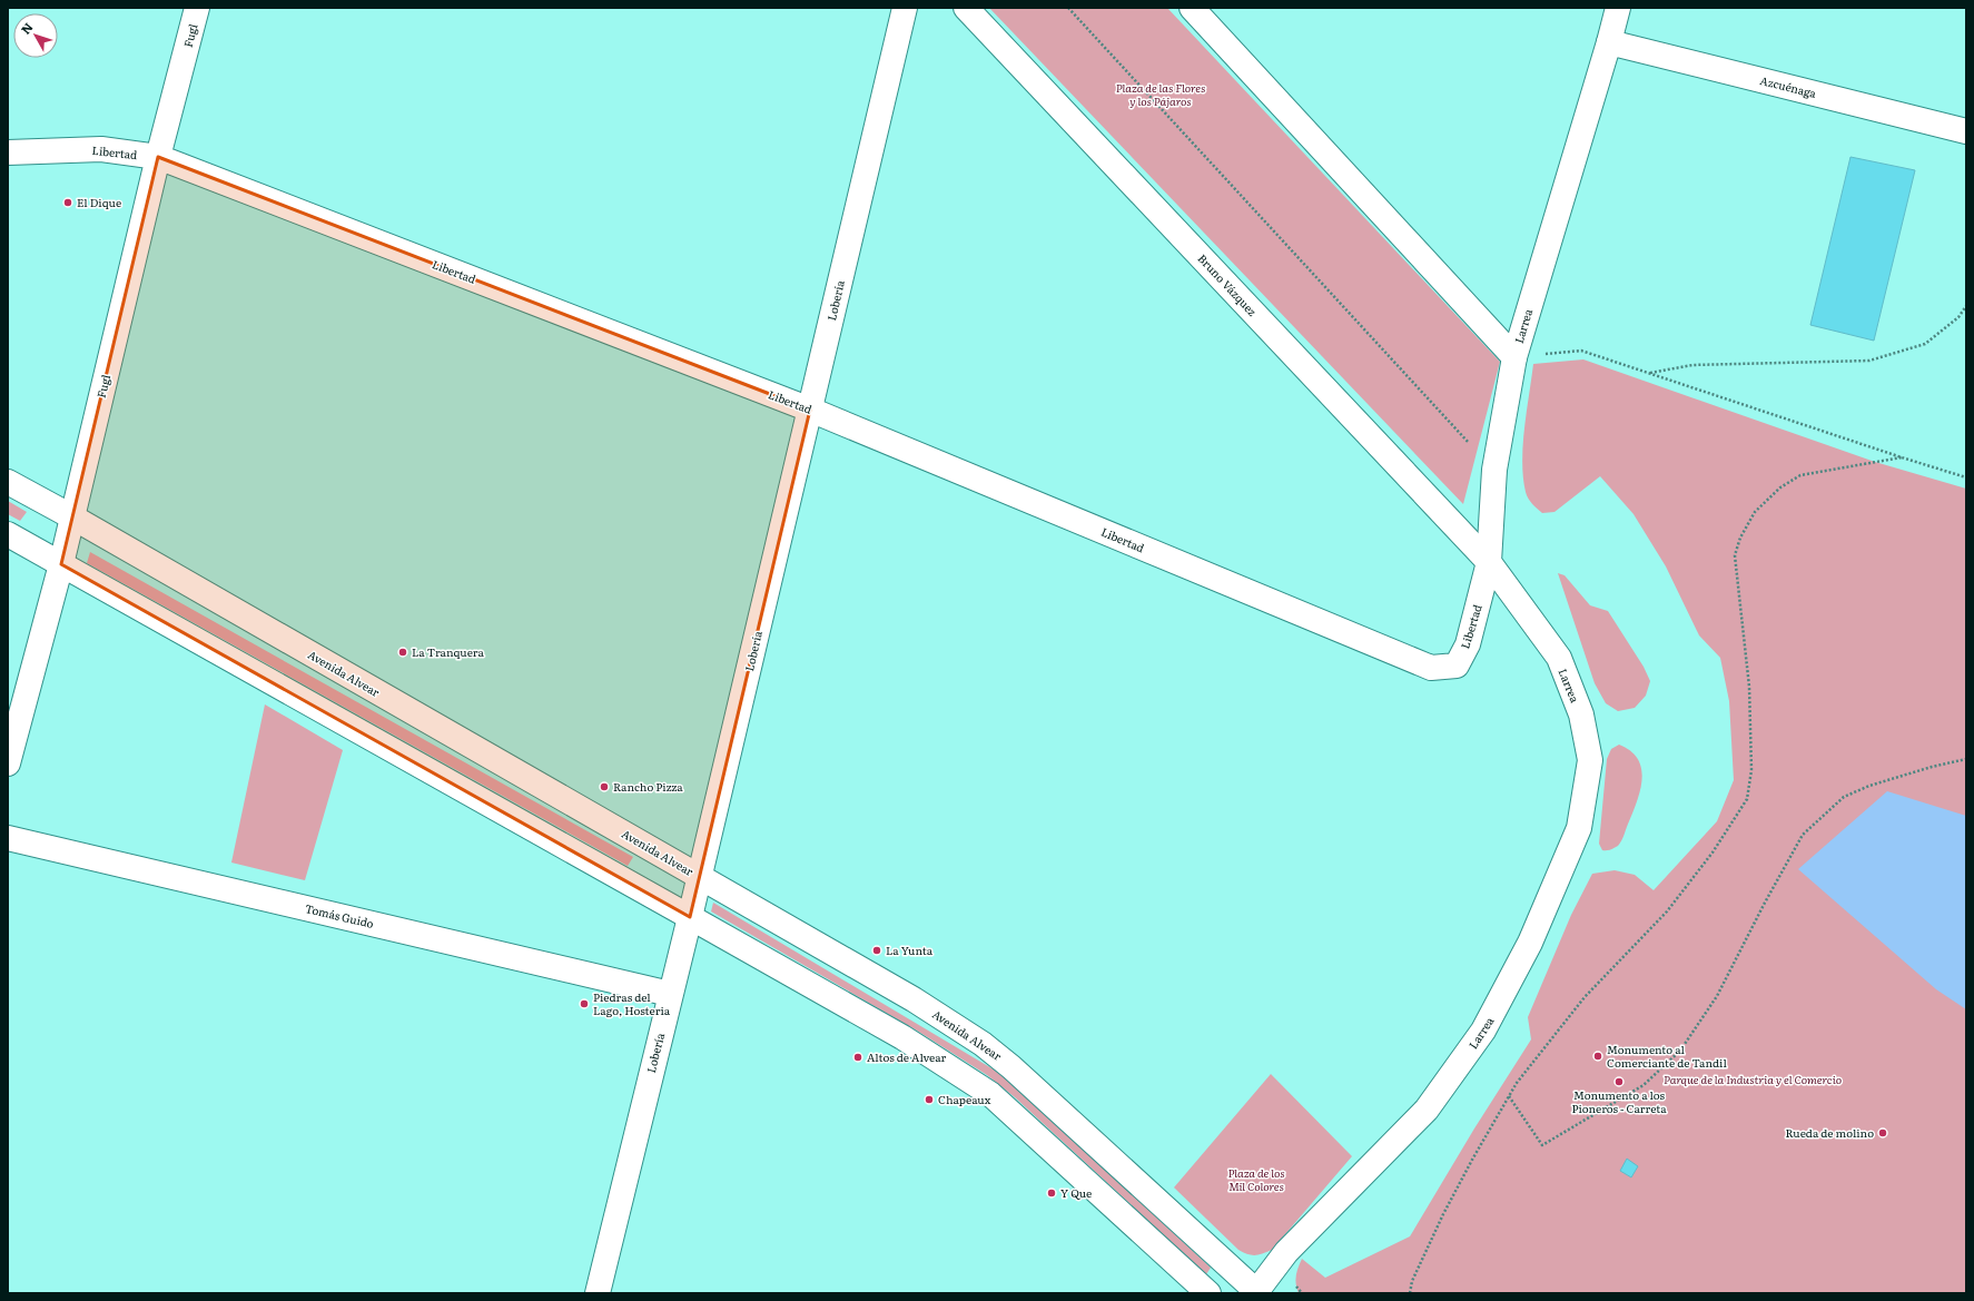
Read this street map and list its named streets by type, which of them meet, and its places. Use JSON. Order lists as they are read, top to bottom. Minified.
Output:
{"streets":{"street":["Fugl","Azcuénaga","Libertad","Bruno Vázquez","Lobería","Larrea","Avenida Alvear","Tomás Guido"]},"crossings":[["Fugl","Libertad"],["Fugl","Avenida Alvear"],["Azcuénaga","Larrea"],["Libertad","Bruno Vázquez"],["Libertad","Lobería"],["Libertad","Larrea"],["Bruno Vázquez","Larrea"],["Lobería","Avenida Alvear"],["Lobería","Tomás Guido"],["Larrea","Avenida Alvear"]],"parks":["Plaza de las Flores y los Pájaros","Parque de la Industria y el Comercio","Plaza de los Mil Colores"],"places":["El Dique","La Tranquera","Rancho Pizza","La Yunta","Piedras del Lago, Hosteria","Monumento al Comerciante de Tandil","Altos de Alvear","Monumento a los Pioneros - Carreta","Chapeaux","Rueda de molino","Y Que"],"north":"top left"}
